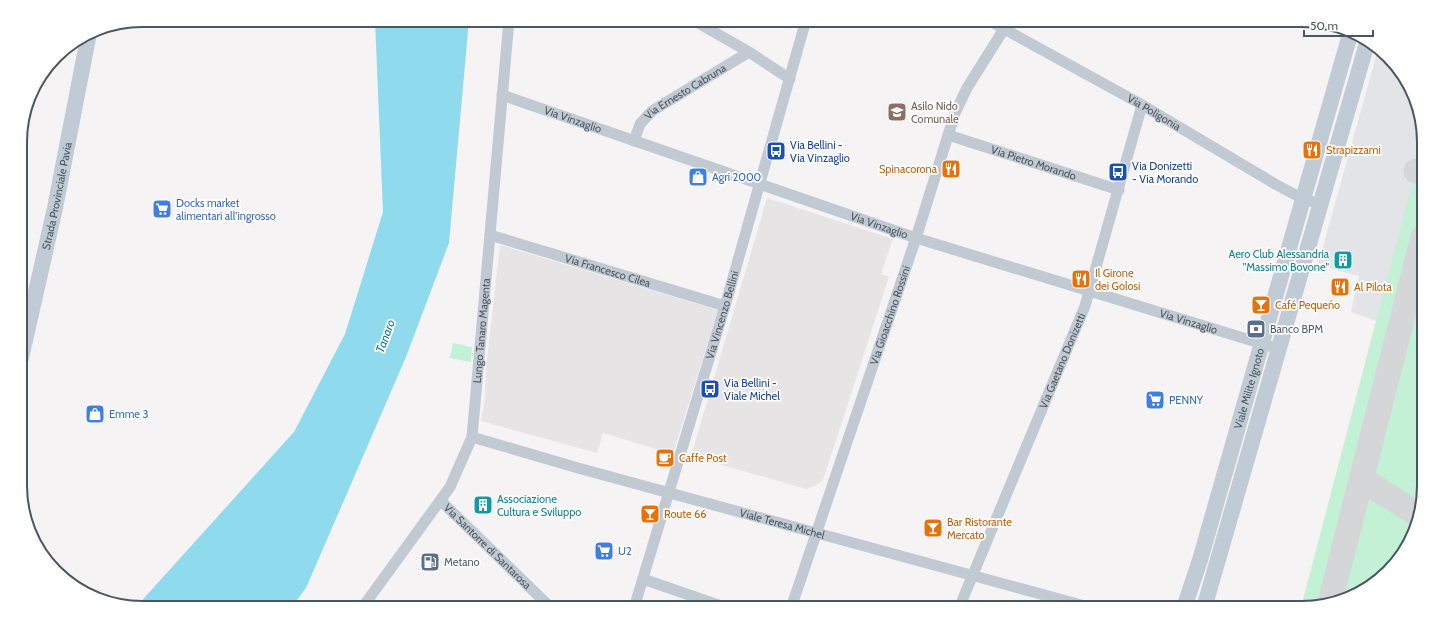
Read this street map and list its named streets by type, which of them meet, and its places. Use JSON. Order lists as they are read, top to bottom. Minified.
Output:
{"streets":{"main road":["Strada Provinciale Pavia","Viale Milite Ignoto"],"street":["Via Ernesto Cabruna","Via Poligonia","Via Vinzaglio","Via Pietro Morando","Via Francesco Cilea","Via Vincenzo Bellini","Via Gioacchino Rossini","Lungo Tanaro Magenta","Via Gaetano Donizetti","Viale Teresa Michel","Via Santorre di Santarosa"]},"crossings":[["Via Ernesto Cabruna","Via Vinzaglio"],["Via Poligonia","Via Gioacchino Rossini"],["Via Poligonia","Via Gaetano Donizetti"],["Via Poligonia","Viale Milite Ignoto"],["Via Vinzaglio","Via Vincenzo Bellini"],["Via Vinzaglio","Via Gioacchino Rossini"],["Via Vinzaglio","Lungo Tanaro Magenta"],["Via Vinzaglio","Via Gaetano Donizetti"],["Via Vinzaglio","Viale Milite Ignoto"],["Via Pietro Morando","Via Gioacchino Rossini"],["Via Pietro Morando","Via Gaetano Donizetti"],["Via Francesco Cilea","Via Vincenzo Bellini"],["Via Francesco Cilea","Lungo Tanaro Magenta"],["Via Vincenzo Bellini","Viale Teresa Michel"],["Via Gioacchino Rossini","Viale Teresa Michel"],["Lungo Tanaro Magenta","Viale Teresa Michel"],["Lungo Tanaro Magenta","Via Santorre di Santarosa"],["Via Gaetano Donizetti","Viale Teresa Michel"]],"water":["Tanaro"],"places":{"school or university":["Asilo Nido Comunale"],"restaurant":["Strapizzami","Spinacorona","Il Girone dei Golosi","Al Pilota"],"bus stop":["Via Bellini - Via Vinzaglio","Via Donizetti - Via Morando","Via Bellini - Viale Michel"],"shop":["Agri 2000","Emme 3"],"supermarket":["Docks market alimentari all'ingrosso","PENNY","U2"],"building":["Aero Club Alessandria \"Massimo Bovone\"","Associazione Cultura e Sviluppo"],"bar":["Café Pequeńo","Route 66","Bar Ristorante Mercato"],"bank":["Banco BPM"],"cafe":["Caffe Post"],"fuel station":["Metano"]},"scale_bar":"50 m"}
